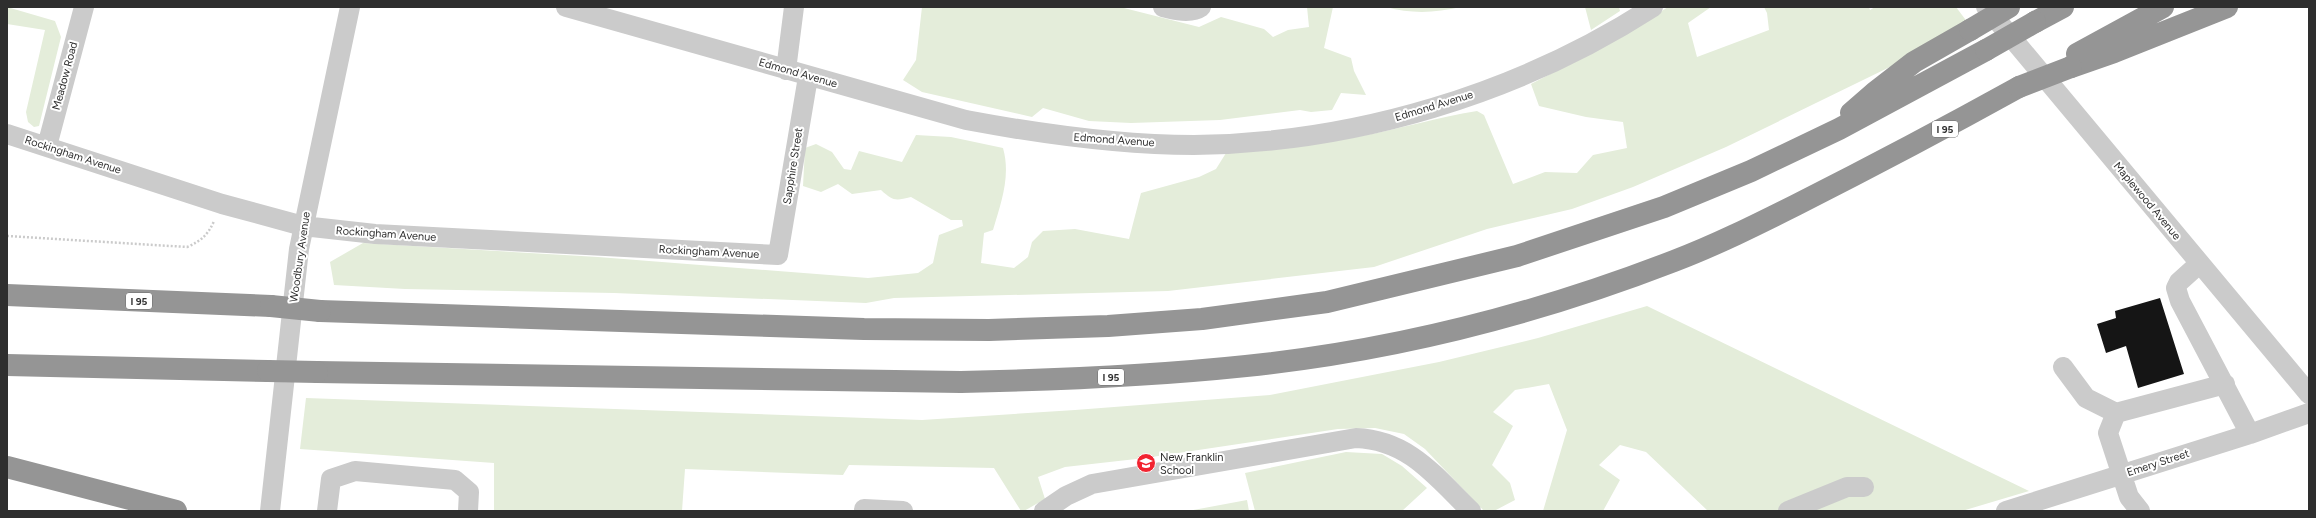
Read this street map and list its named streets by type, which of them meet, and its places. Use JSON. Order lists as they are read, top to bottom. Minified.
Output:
{"streets":{"highway":["I 95"],"street":["Edmond Avenue","Meadow Road","Rockingham Avenue","Sapphire Street","Maplewood Avenue","Woodbury Avenue","Emery Street"]},"crossings":[["Edmond Avenue","Sapphire Street"],["Meadow Road","Rockingham Avenue"],["Rockingham Avenue","Sapphire Street"],["Rockingham Avenue","Woodbury Avenue"]],"places":{"school or university":["New Franklin School"]}}
